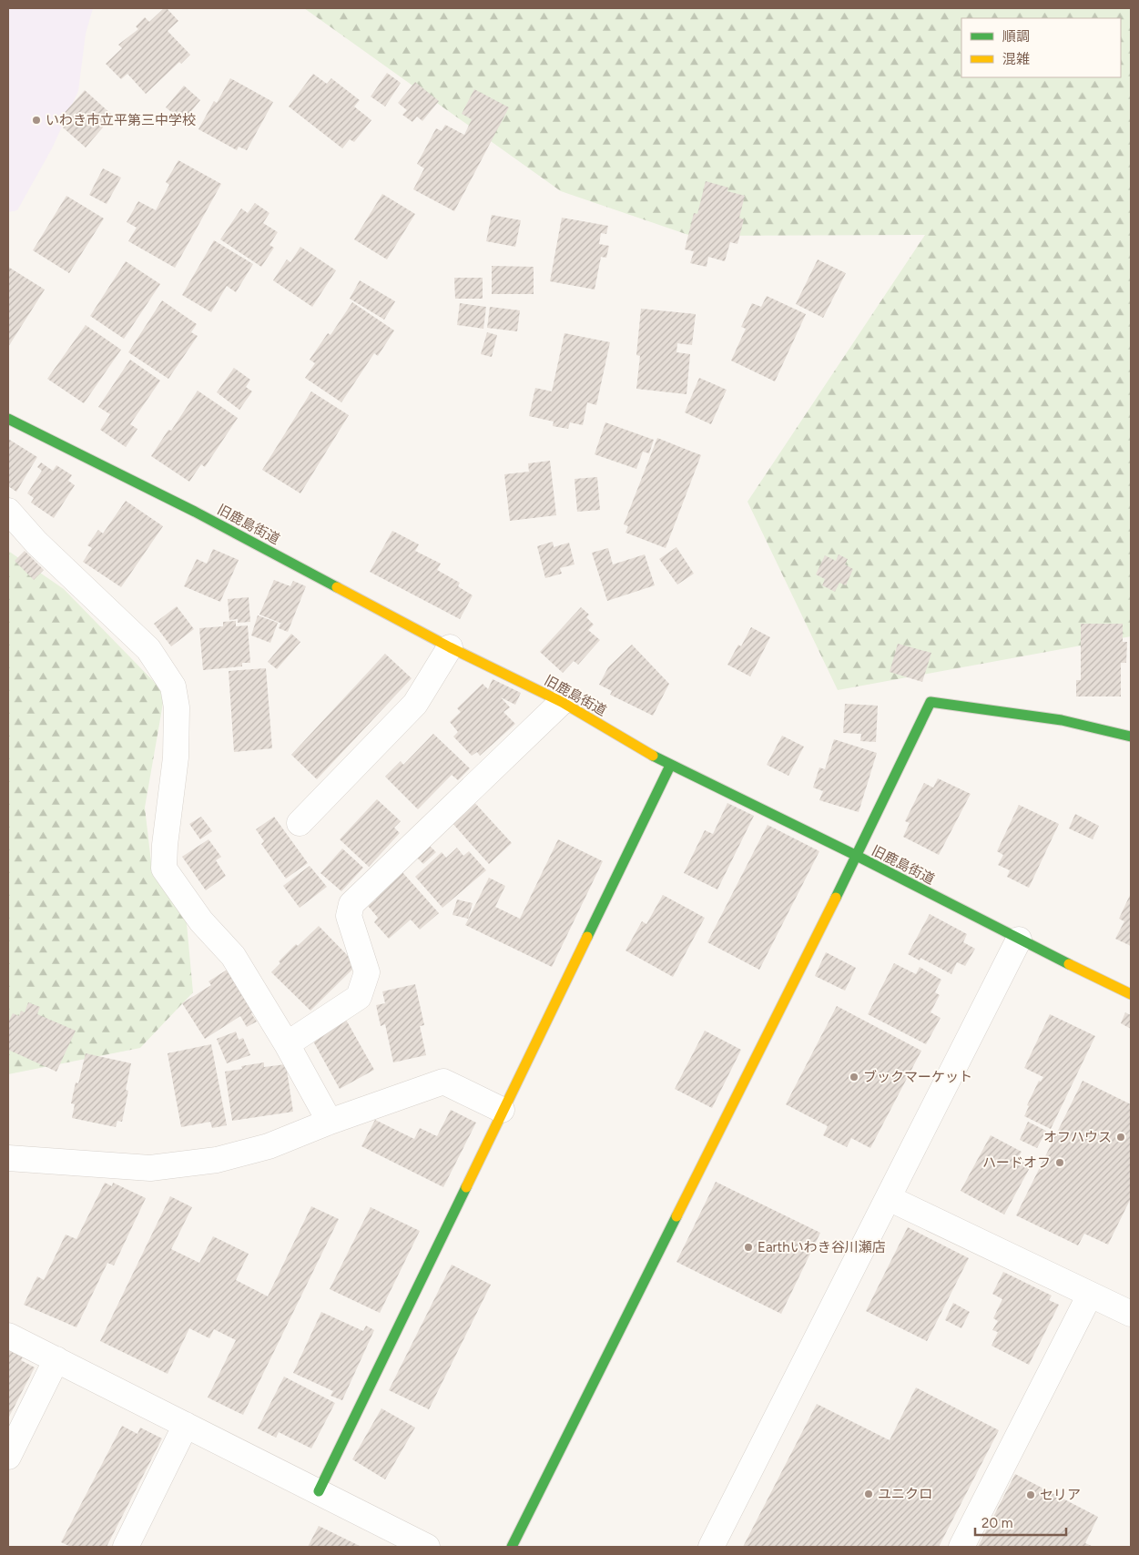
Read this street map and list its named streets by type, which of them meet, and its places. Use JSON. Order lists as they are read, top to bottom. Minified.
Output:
{"streets":{"street":["旧鹿島街道"]},"places":["いわき市立平第三中学校","ブックマーケット","オフハウス","ハードオフ","Earthいわき谷川瀬店","ユニクロ","セリア"],"legend":["順調","混雑"],"scale_bar":"20 m"}
